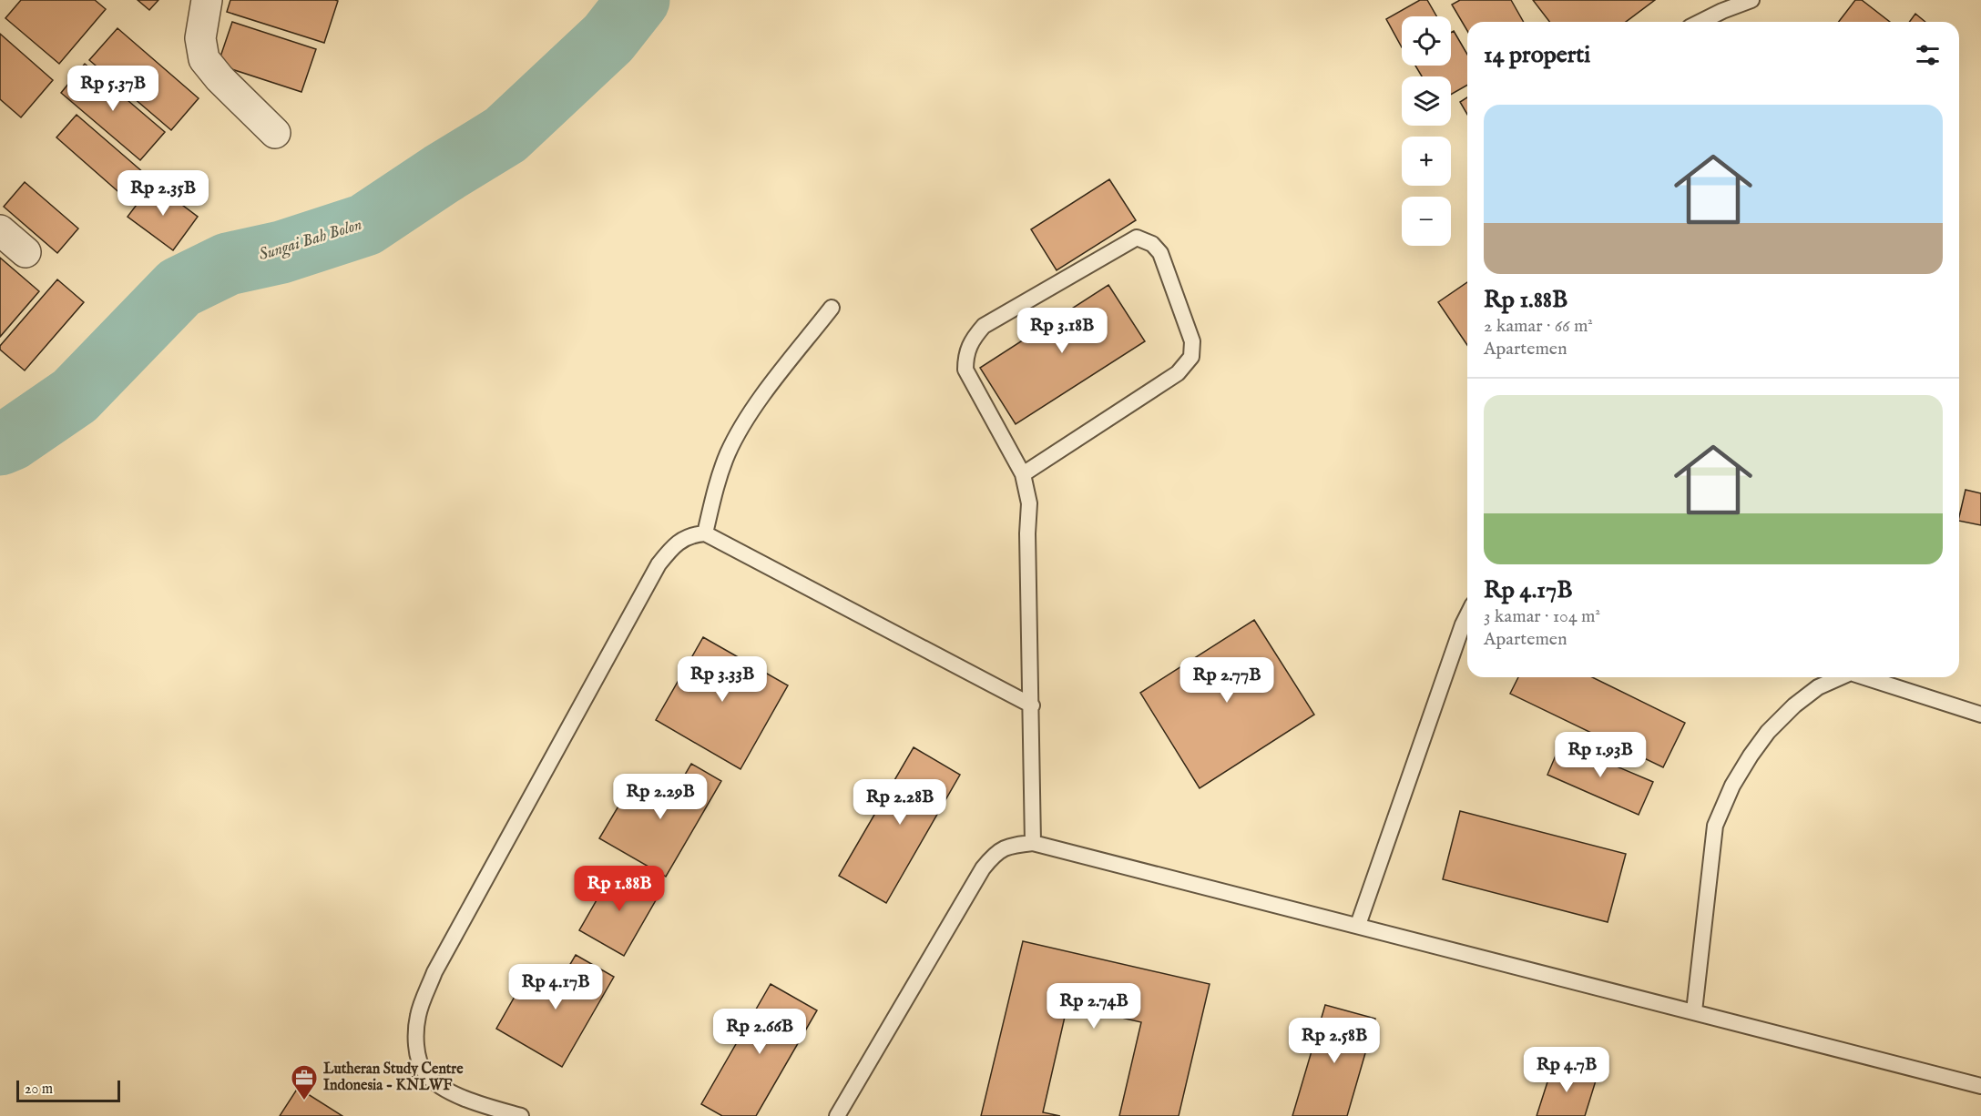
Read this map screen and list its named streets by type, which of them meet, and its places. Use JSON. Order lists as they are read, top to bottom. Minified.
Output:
{"water":["Sungai Bah Bolon"],"places":{"office":["Lutheran Study Centre Indonesia - KNLWF"]},"scale_bar":"20 m","page":{"map_buttons":["+","−"],"heading":"14 properti","price":["Rp 5.37B","Rp 2.35B","Rp 3.18B","Rp 3.33B","Rp 2.77B","Rp 1.93B","Rp 2.29B","Rp 2.28B","Rp 1.88B","Rp 4.17B","Rp 2.74B","Rp 2.66B","Rp 2.58B","Rp 4.7B"],"list":[{"name":"Rp 1.88B","note":"2 kamar · 66 m² · Apartemen"},{"name":"Rp 4.17B","note":"3 kamar · 104 m² · Apartemen"}],"scale":"20 m"}}
